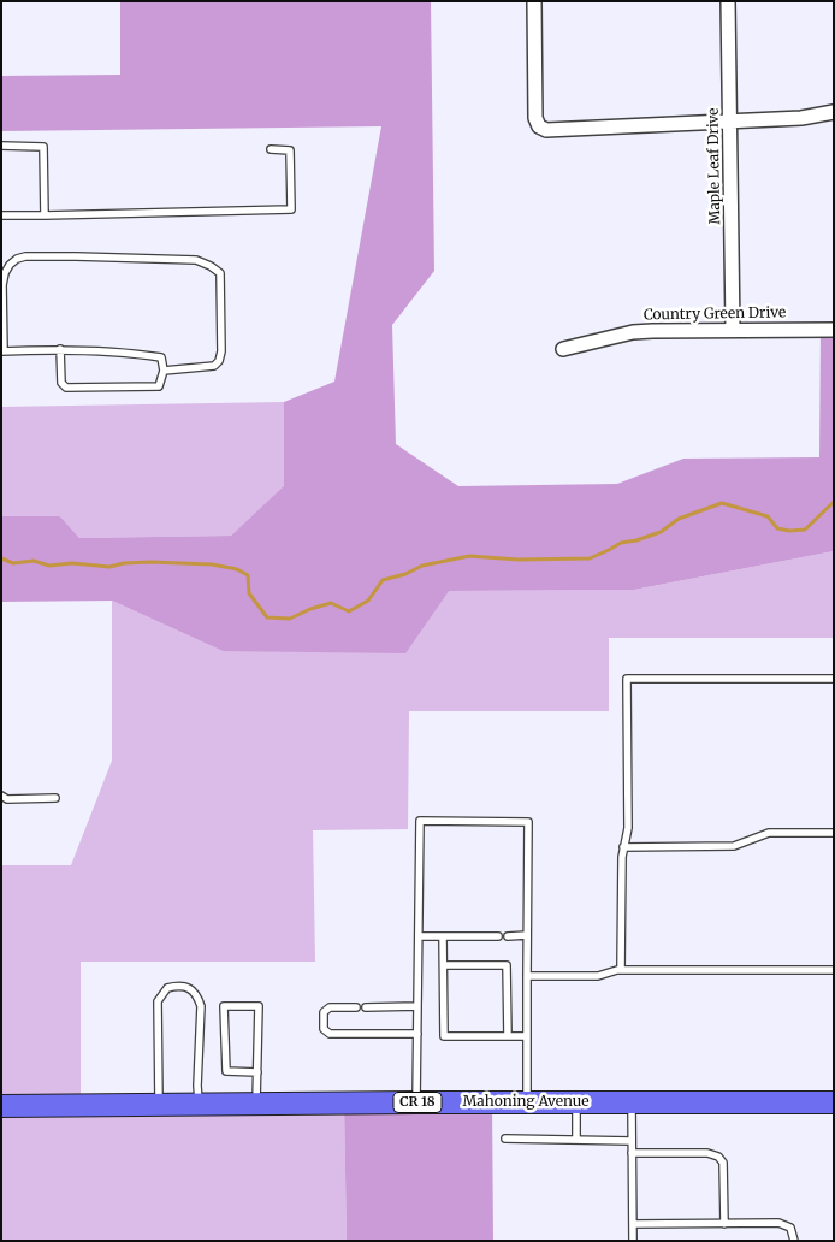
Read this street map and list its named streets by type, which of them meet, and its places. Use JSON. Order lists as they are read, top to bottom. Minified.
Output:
{"streets":{"main road":["CR 18","Mahoning Avenue"],"street":["Maple Leaf Drive","Country Green Drive"]},"crossings":[["Maple Leaf Drive","Country Green Drive"]]}
